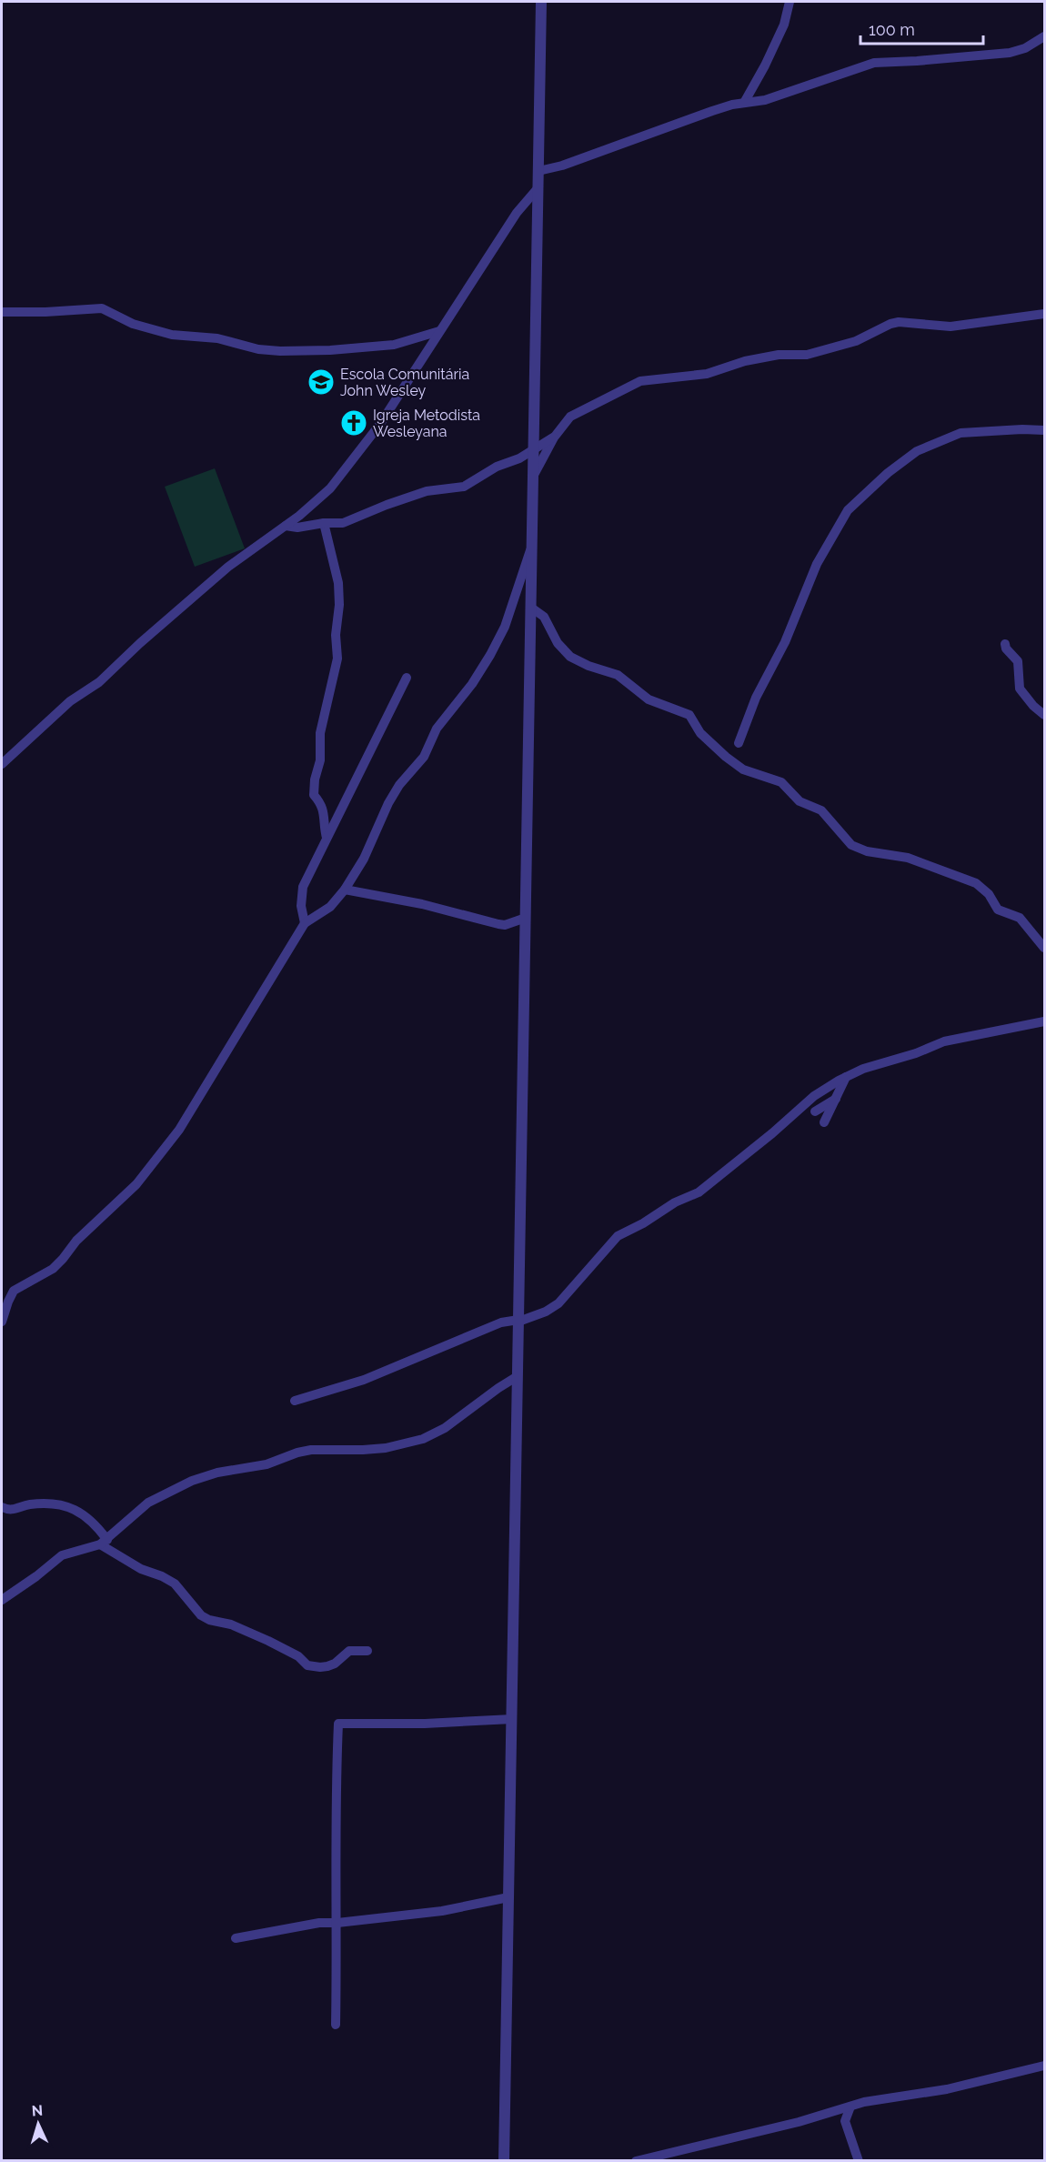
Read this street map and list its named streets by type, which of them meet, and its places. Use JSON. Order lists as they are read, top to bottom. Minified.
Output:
{"places":{"school or university":["Escola Comunitária John Wesley"],"church":["Igreja Metodista Wesleyana"]},"scale_bar":"100 m","north":"top"}
